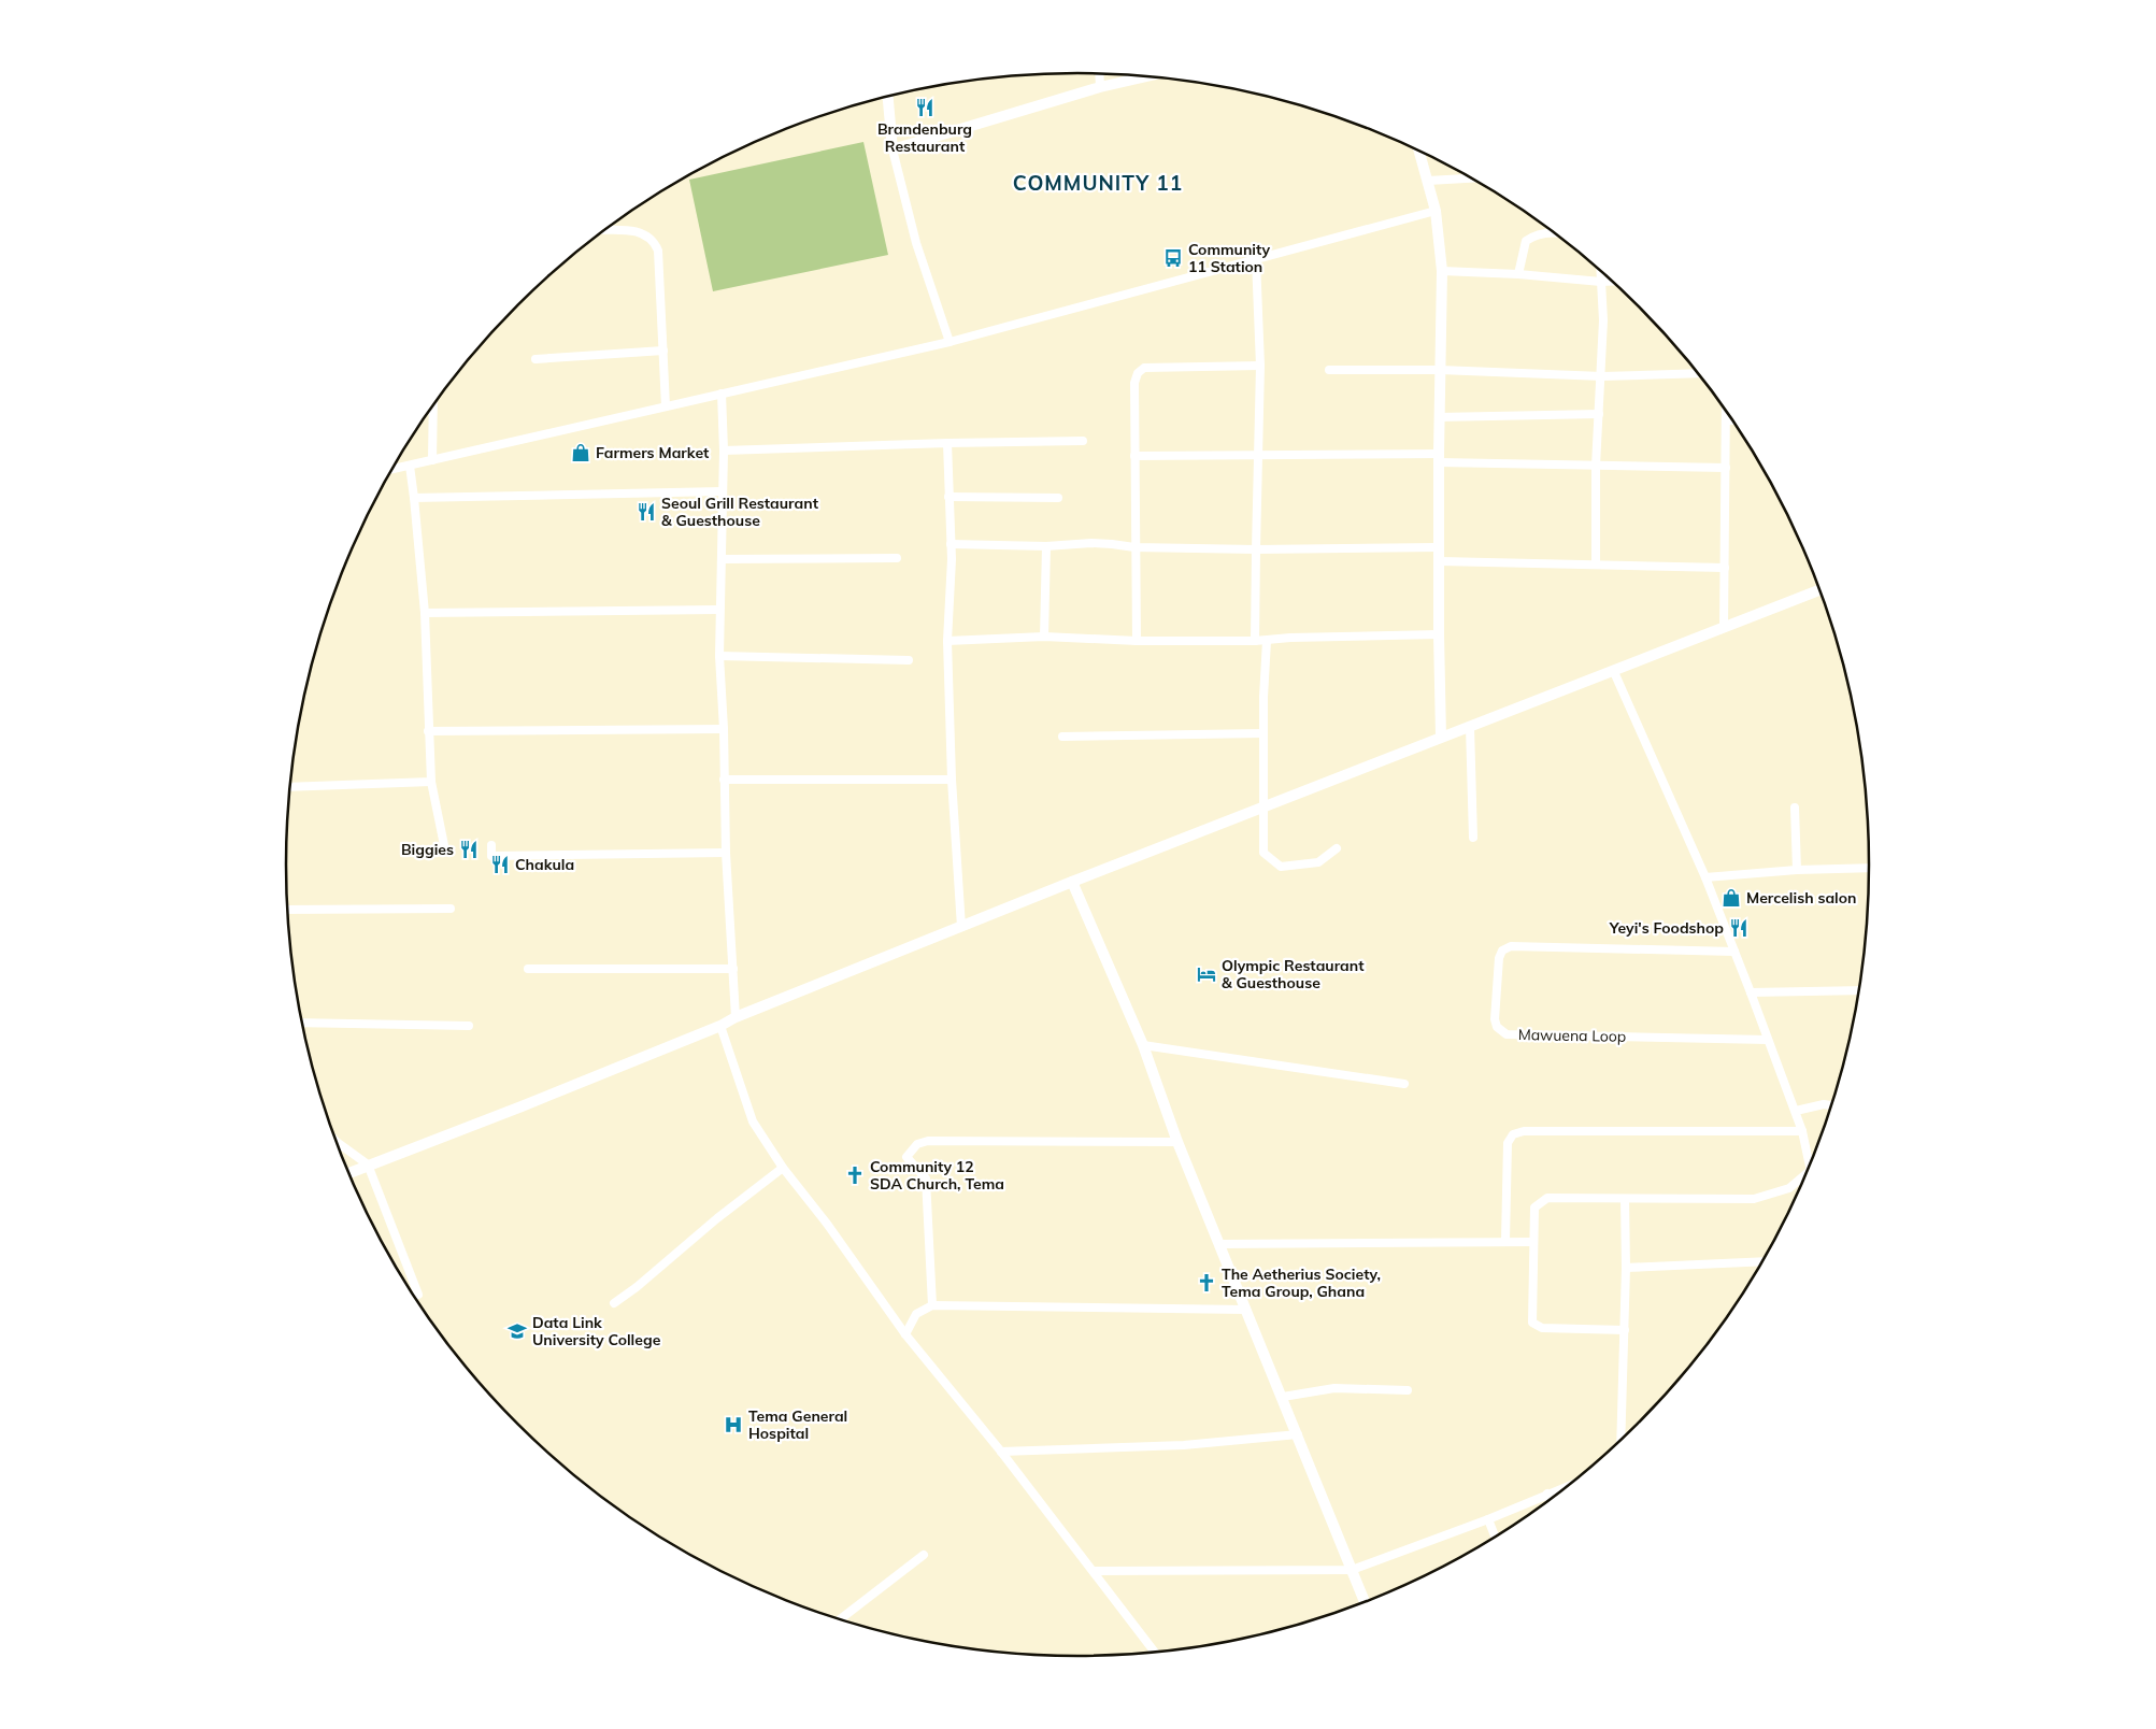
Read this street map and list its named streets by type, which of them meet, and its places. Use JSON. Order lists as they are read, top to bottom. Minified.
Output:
{"streets":{"street":["Mawuena Loop"]},"districts":["COMMUNITY 11"],"places":{"restaurant":["Brandenburg Restaurant","Seoul Grill Restaurant & Guesthouse","Biggies","Chakula","Yeyi's Foodshop"],"bus stop":["Community 11 Station"],"shop":["Farmers Market","Mercelish salon"],"hotel":["Olympic Restaurant & Guesthouse"],"church":["Community 12 SDA Church, Tema","The Aetherius Society, Tema Group, Ghana"],"school or university":["Data Link University College"],"hospital":["Tema General Hospital"]}}
